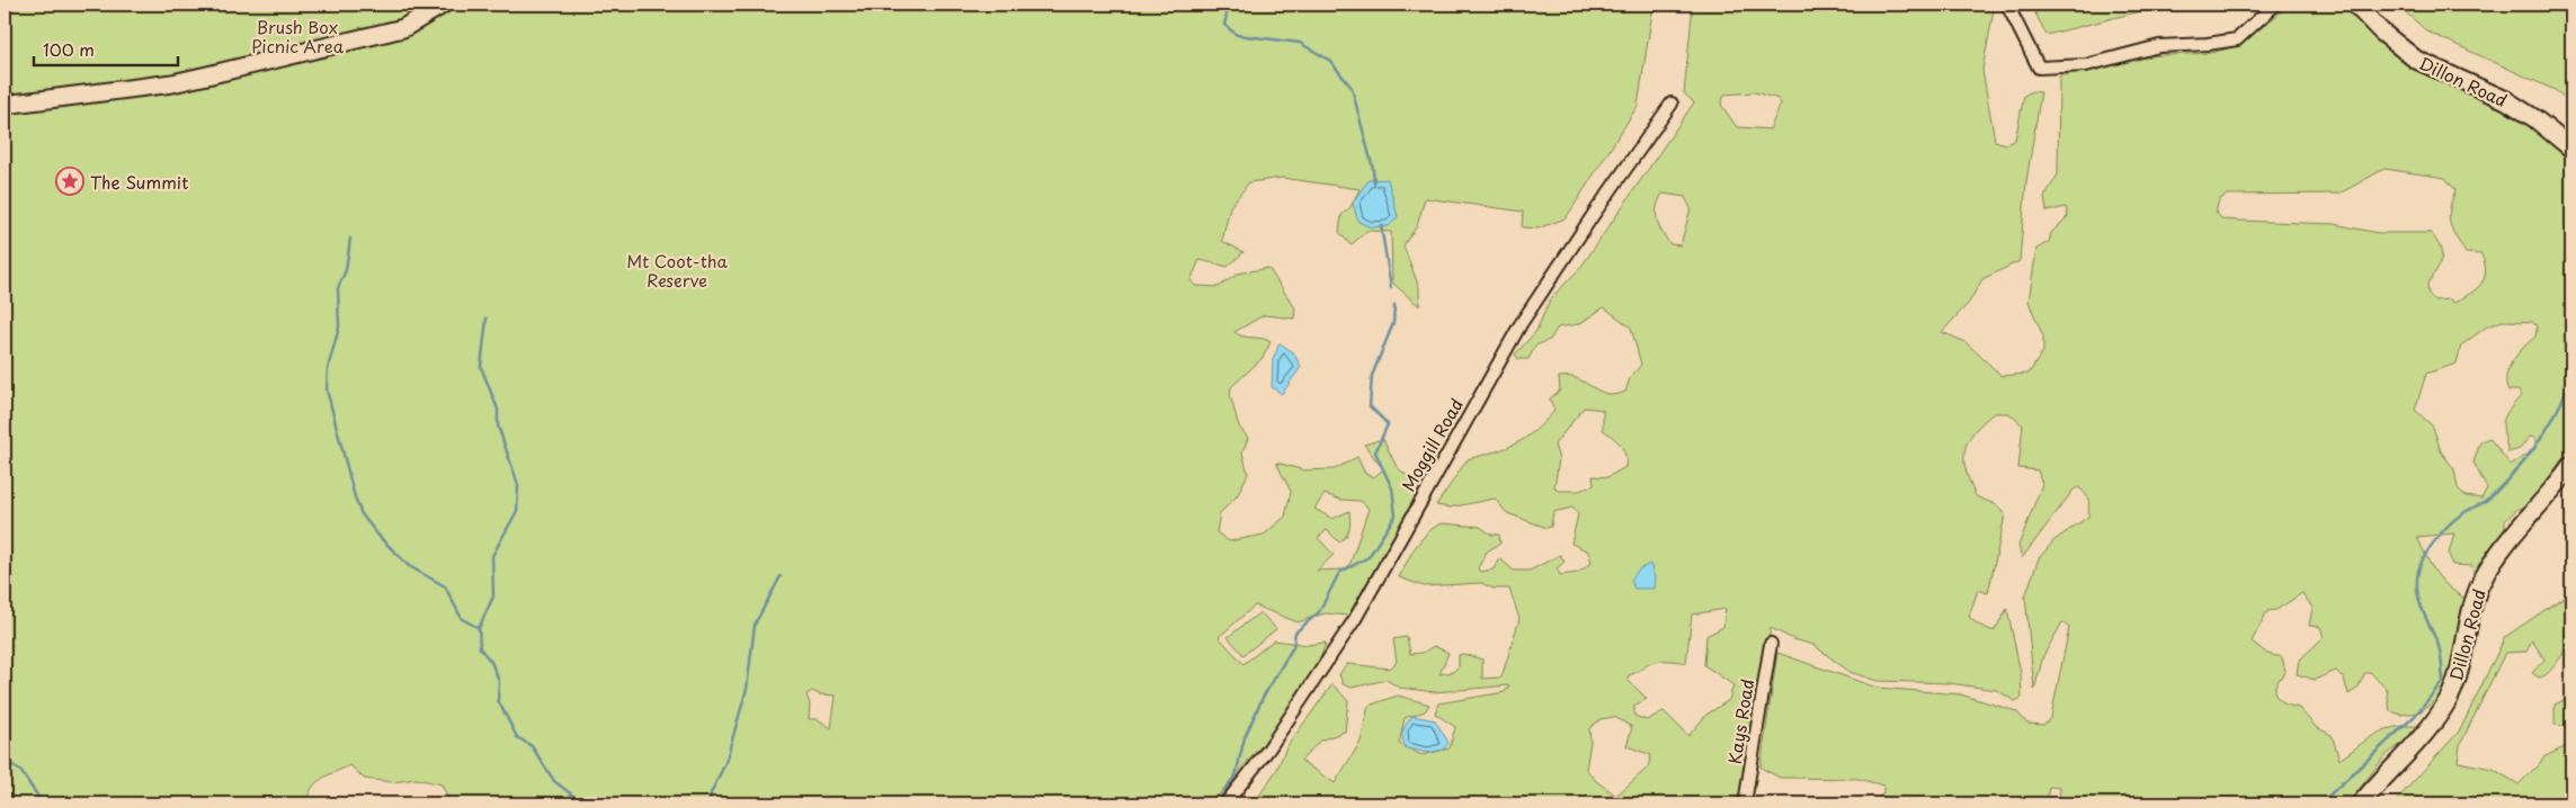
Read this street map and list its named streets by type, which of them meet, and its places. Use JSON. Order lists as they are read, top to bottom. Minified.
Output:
{"streets":{"main road":["Dillon Road"],"street":["Moggill Road","Kays Road"]},"parks":["Brush Box Picnic Area","Mt Coot-tha Reserve"],"places":{"place":["The Summit"]},"scale_bar":"100 m"}
